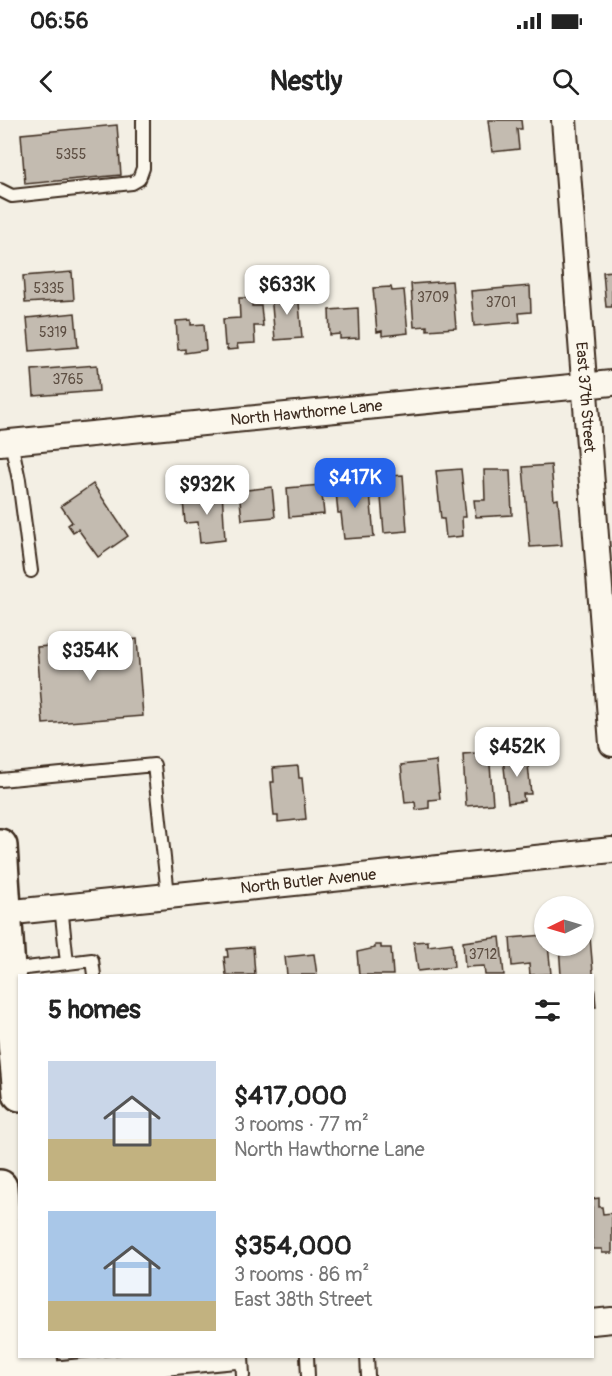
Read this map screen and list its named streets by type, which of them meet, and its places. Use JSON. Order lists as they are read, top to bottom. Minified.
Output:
{"streets":{"street":["East 37th Street","North Hawthorne Lane","North Butler Avenue"]},"crossings":[["East 37th Street","North Hawthorne Lane"]],"house_numbers":["5355","5335","3709","3701","5319","3765","3712"],"north":"left","page":{"status":"06:56","header":"Nestly","price":["$633K","$417K","$932K","$354K","$452K"],"heading":"5 homes","list":[{"name":"$417,000","note":"3 rooms · 77 m² · North Hawthorne Lane"},{"name":"$354,000","note":"3 rooms · 86 m² · East 38th Street"}]}}
